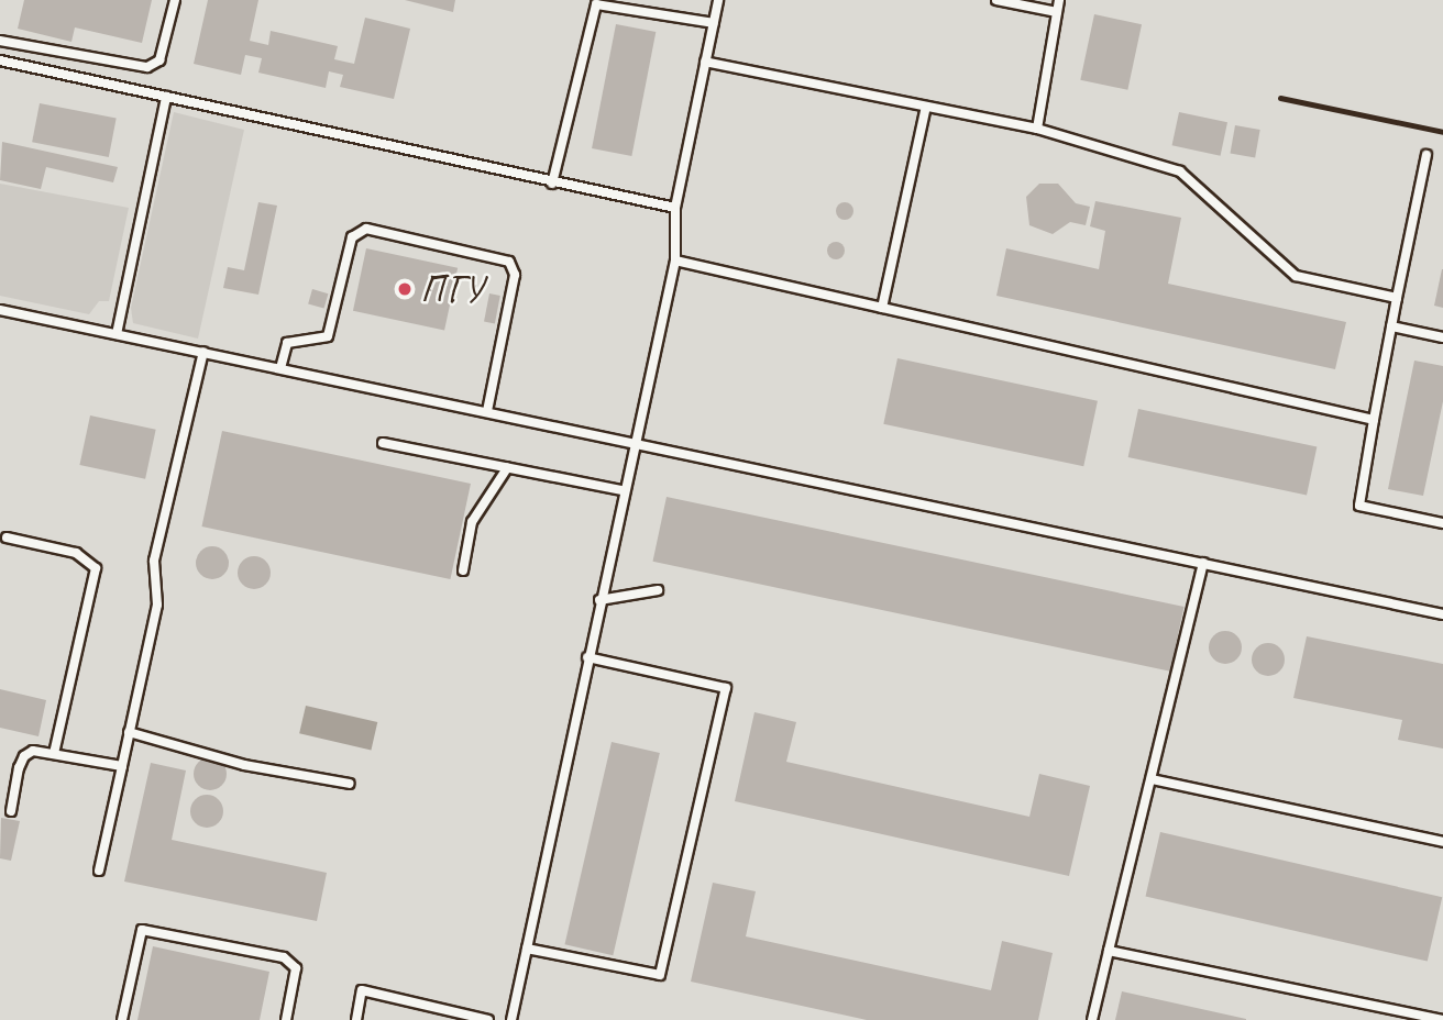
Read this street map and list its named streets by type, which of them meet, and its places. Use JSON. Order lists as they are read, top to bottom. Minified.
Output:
{"places":["ПГУ"]}
